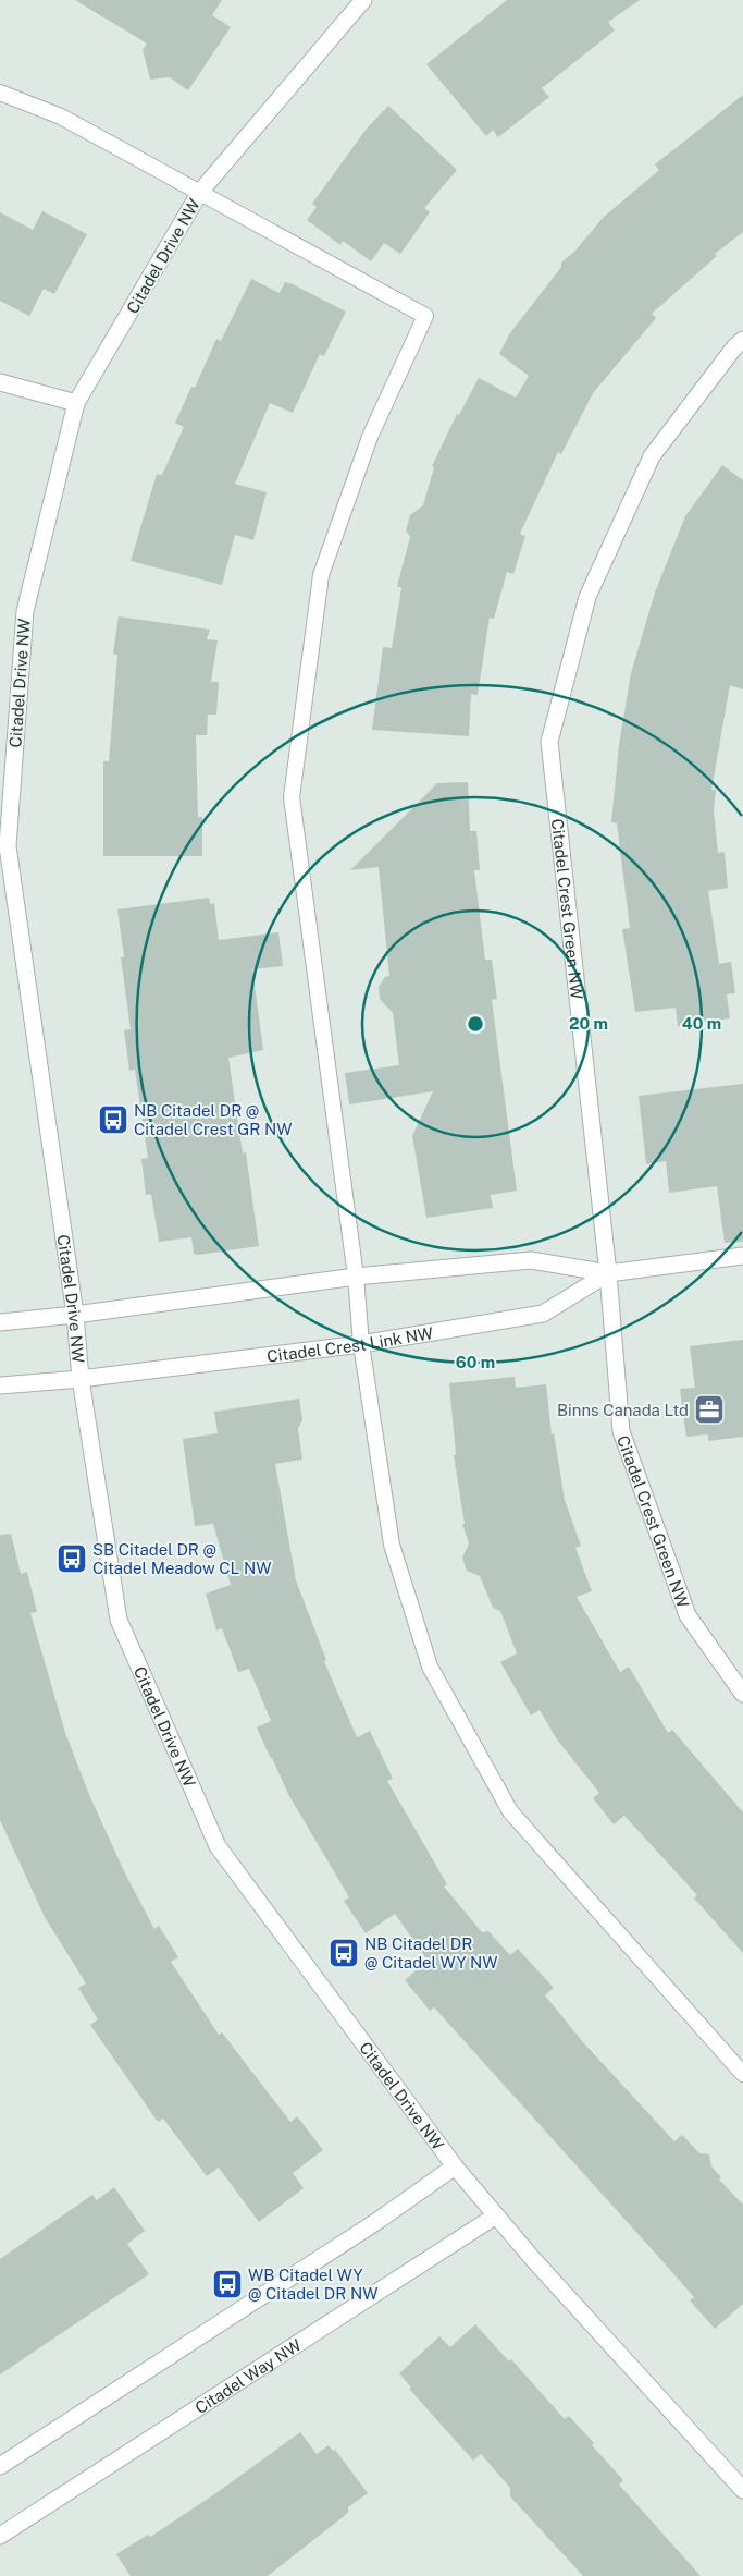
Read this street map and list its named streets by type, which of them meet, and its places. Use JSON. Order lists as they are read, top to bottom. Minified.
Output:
{"streets":{"street":["Citadel Drive NW","Citadel Crest Green NW","Citadel Crest Link NW","Citadel Way NW"]},"crossings":[["Citadel Drive NW","Citadel Crest Link NW"],["Citadel Drive NW","Citadel Way NW"],["Citadel Crest Green NW","Citadel Crest Link NW"]],"places":{"bus stop":["NB Citadel DR @ Citadel Crest GR NW","SB Citadel DR @ Citadel Meadow CL NW","NB Citadel DR @ Citadel WY NW","WB Citadel WY @ Citadel DR NW"],"office":["Binns Canada Ltd"]},"rings":["20 m","40 m","60 m"]}
